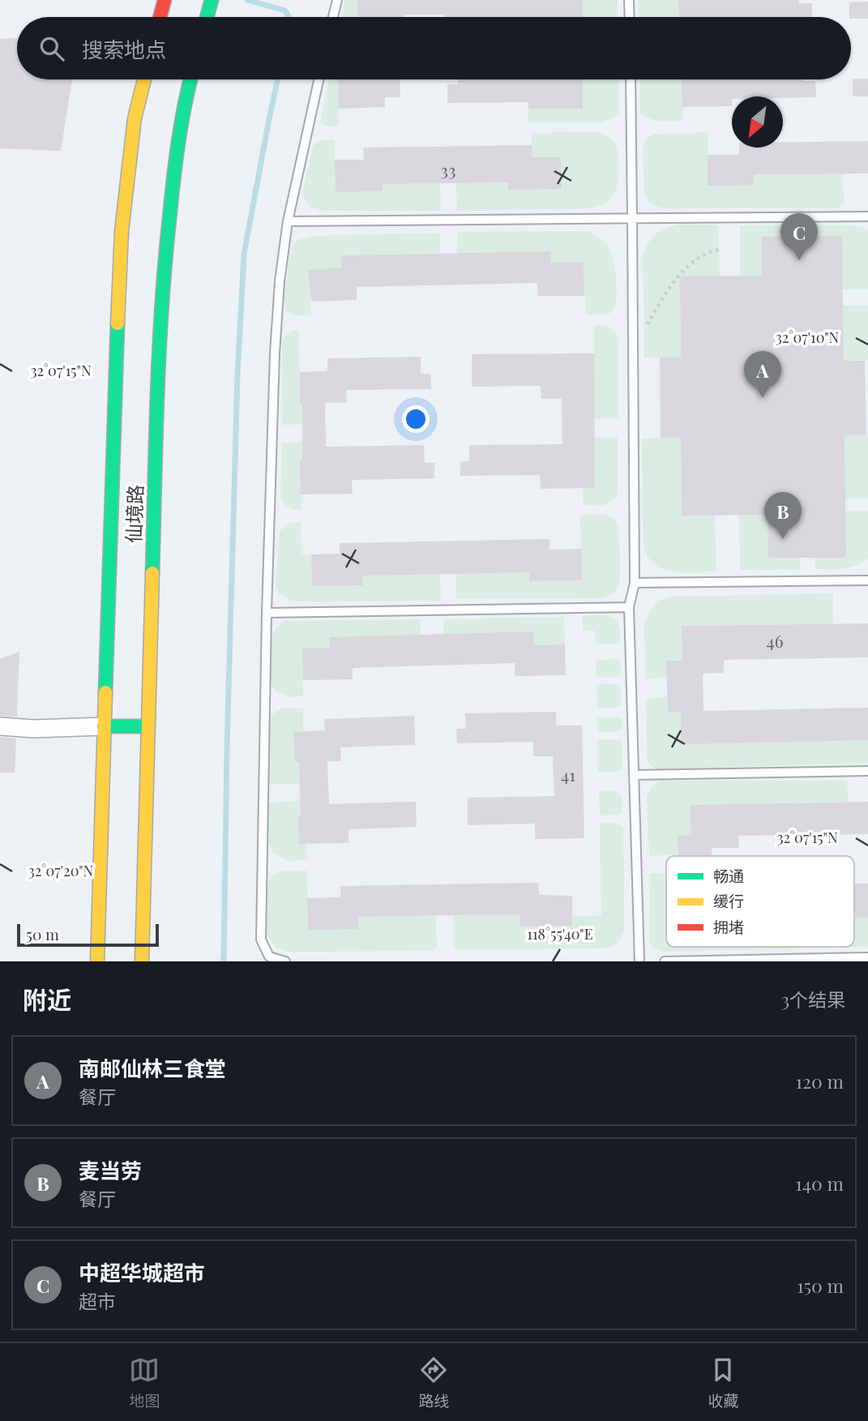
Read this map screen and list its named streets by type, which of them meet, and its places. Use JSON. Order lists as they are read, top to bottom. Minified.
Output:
{"streets":{"main road":["仙境路"]},"house_numbers":["33","46","41"],"legend":["畅通","缓行","拥堵"],"scale_bar":"50 m","north":"bottom left","page":{"search":"搜索地点","pins":["C","A","B"],"scale":"50 m","heading":["附近","3个结果"],"list":[{"mark":"A","name":"南邮仙林三食堂","note":"餐厅","value":"120 m"},{"mark":"B","name":"麦当劳","note":"餐厅","value":"140 m"},{"mark":"C","name":"中超华城超市","note":"超市","value":"150 m"}],"nav":["地图","路线","收藏"]},"coordinates":["32°07'10\"N","32°07'15\"N","32°07'20\"N","118°55'40\"E"]}
